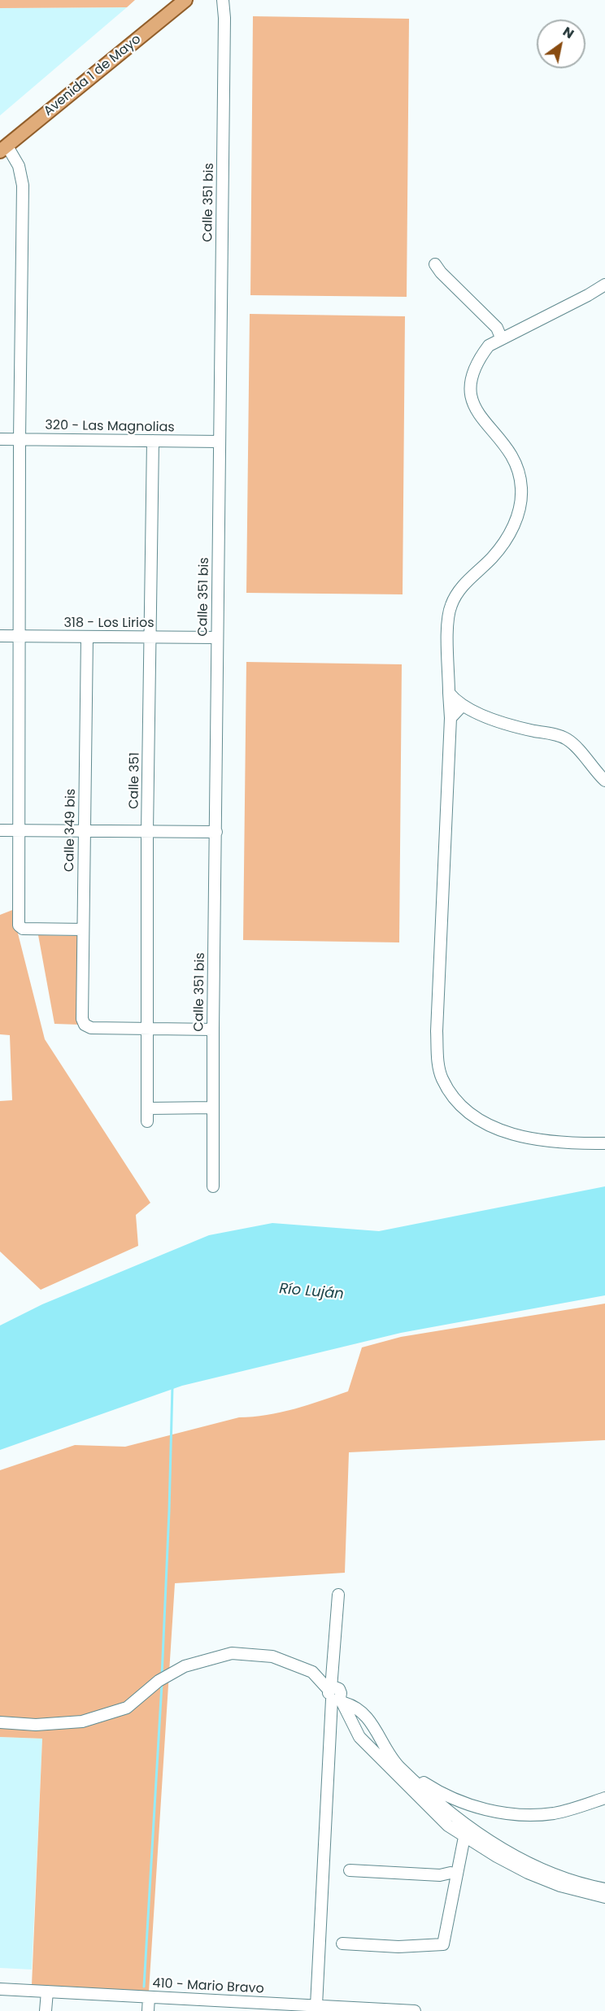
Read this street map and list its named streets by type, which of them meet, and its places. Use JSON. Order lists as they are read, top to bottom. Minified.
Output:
{"streets":{"main road":["Avenida 1 de Mayo"],"street":["Calle 351 bis","320 - Las Magnolias","318 - Los Lirios","Calle 351","Calle 349 bis","410 - Mario Bravo"]},"crossings":[["Calle 351 bis","320 - Las Magnolias"],["Calle 351 bis","318 - Los Lirios"],["320 - Las Magnolias","Calle 351"],["318 - Los Lirios","Calle 351"],["318 - Los Lirios","Calle 349 bis"],["Calle 351","Calle 349 bis"]],"water":["Río Luján"],"north":"top right"}
